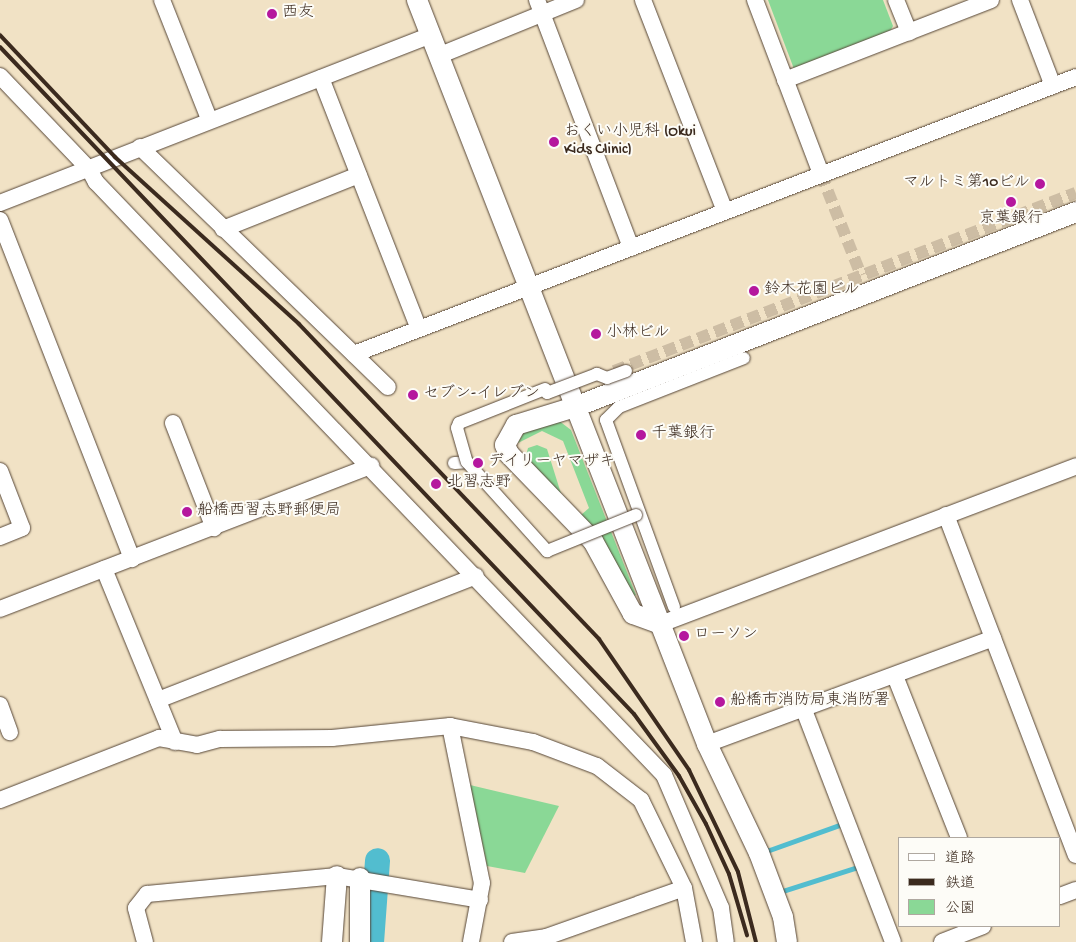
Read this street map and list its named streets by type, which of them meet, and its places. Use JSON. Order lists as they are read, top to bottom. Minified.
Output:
{"places":["西友","おくい小児科 (Okui Kids Clinic)","マルトミ第10ビル","京葉銀行","鈴木花園ビル","小林ビル","セブン-イレブン","千葉銀行","デイリーヤマザキ","北習志野","船橋西習志野郵便局","ローソン","船橋市消防局東消防署"],"legend":["道路","鉄道","公園"]}
